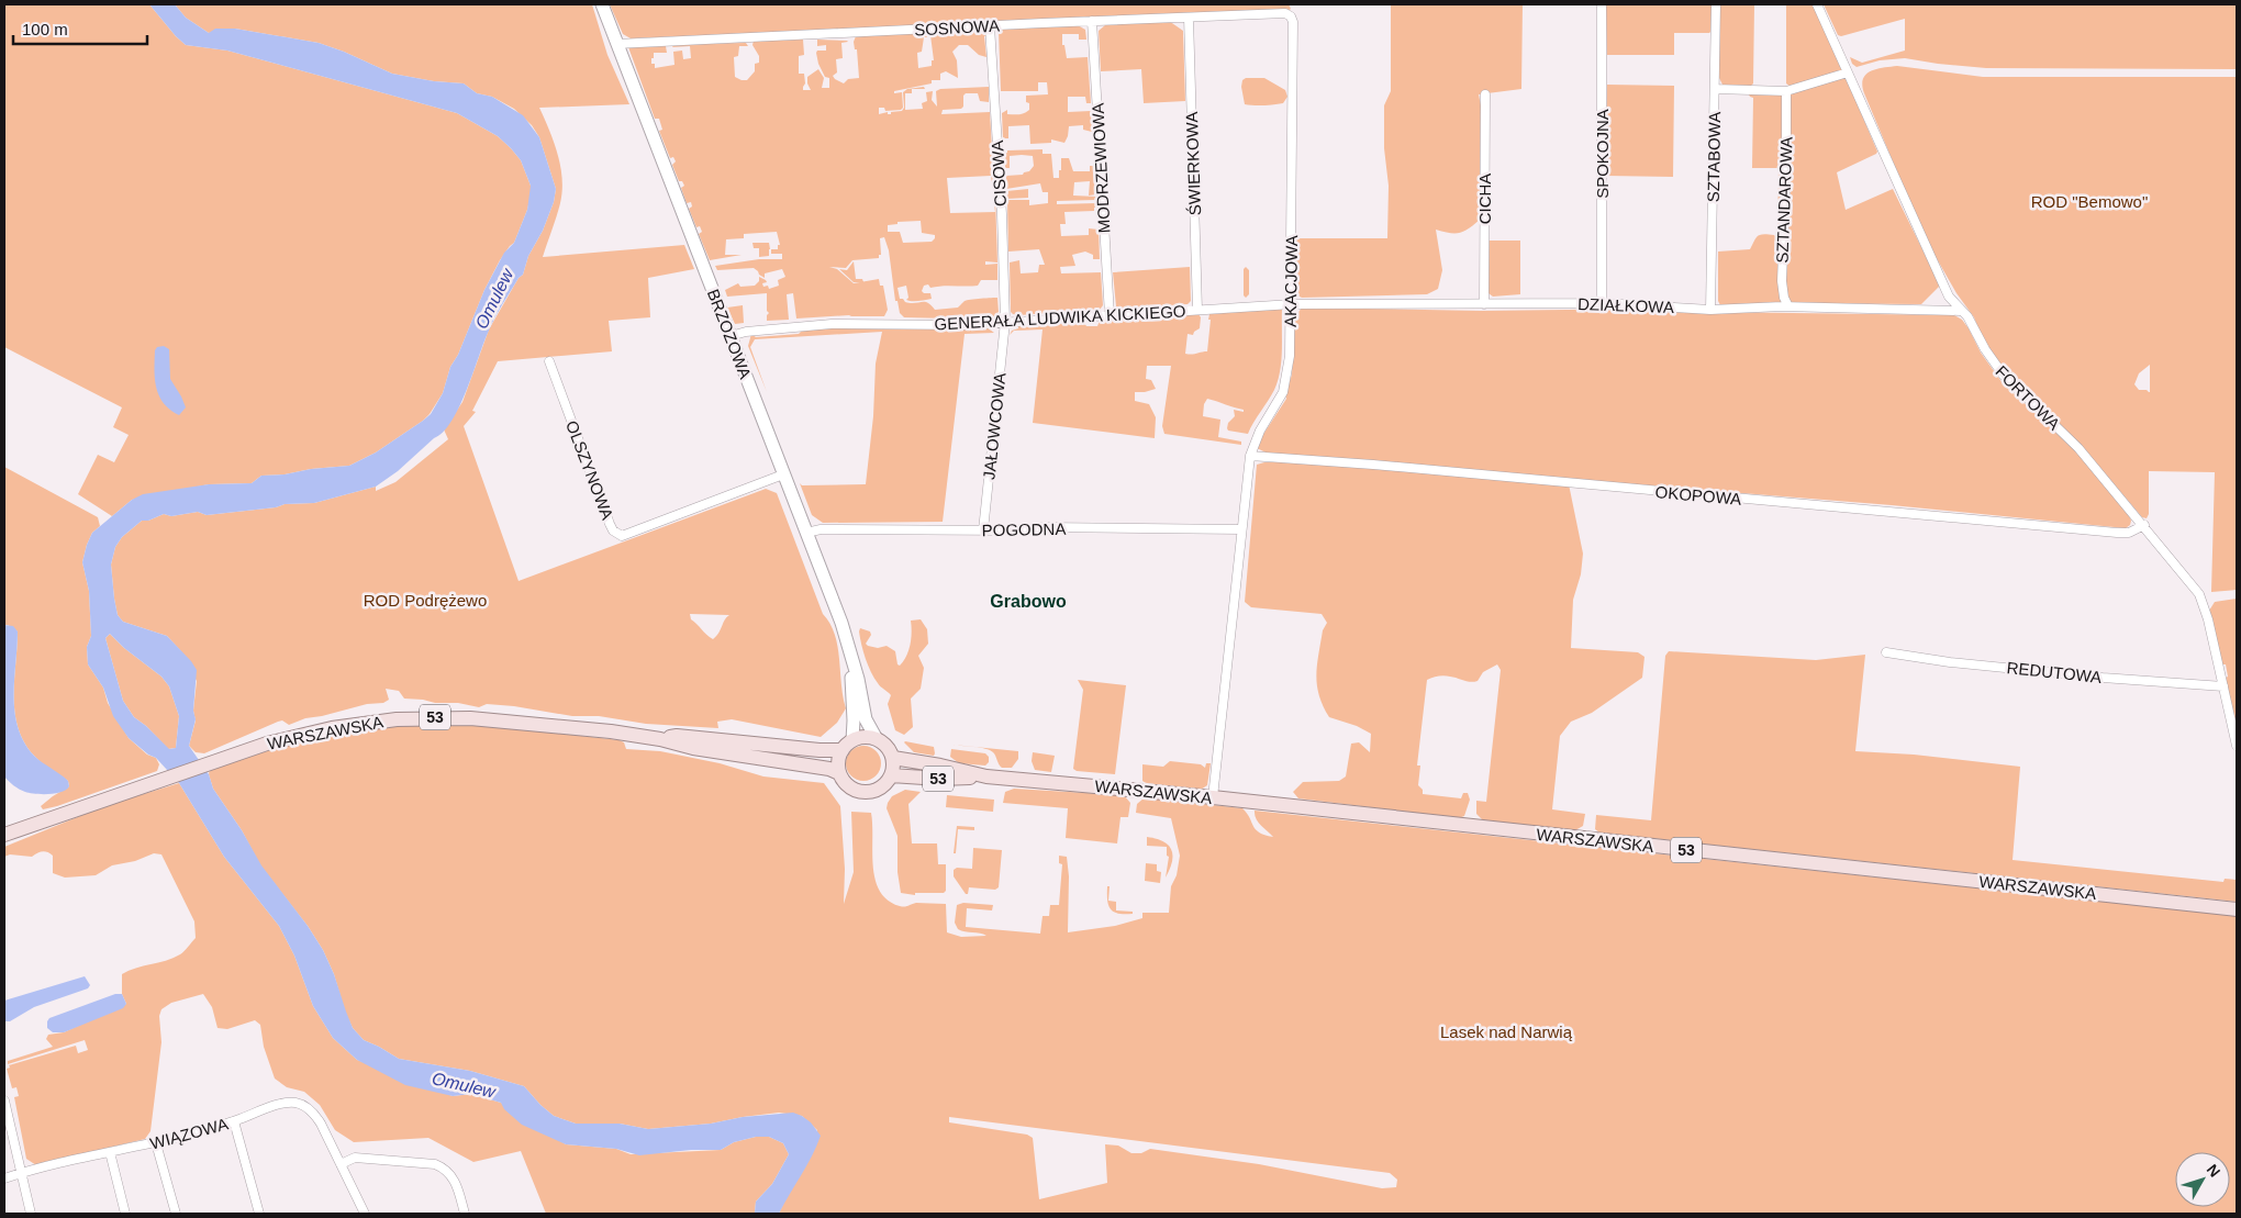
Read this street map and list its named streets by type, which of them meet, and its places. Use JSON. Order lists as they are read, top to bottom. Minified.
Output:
{"streets":{"main road":["BRZOZOWA","53","WARSZAWSKA"],"street":["SOSNOWA","SPOKOJNA","SZTABOWA","ŚWIERKOWA","MODRZEWIOWA","CISOWA","CICHA","SZTANDAROWA","AKACJOWA","DZIAŁKOWA","GENERAŁA LUDWIKA KICKIEGO","FORTOWA","JAŁOWCOWA","OLSZYNOWA","OKOPOWA","POGODNA","REDUTOWA","WIĄZOWA"]},"crossings":[["SOSNOWA","ŚWIERKOWA"],["SOSNOWA","MODRZEWIOWA"],["SOSNOWA","CISOWA"],["SOSNOWA","AKACJOWA"],["SOSNOWA","BRZOZOWA"],["SPOKOJNA","DZIAŁKOWA"],["SZTABOWA","DZIAŁKOWA"],["ŚWIERKOWA","GENERAŁA LUDWIKA KICKIEGO"],["MODRZEWIOWA","GENERAŁA LUDWIKA KICKIEGO"],["CISOWA","GENERAŁA LUDWIKA KICKIEGO"],["CISOWA","JAŁOWCOWA"],["CICHA","DZIAŁKOWA"],["SZTANDAROWA","DZIAŁKOWA"],["AKACJOWA","DZIAŁKOWA"],["AKACJOWA","GENERAŁA LUDWIKA KICKIEGO"],["AKACJOWA","OKOPOWA"],["AKACJOWA","POGODNA"],["AKACJOWA","WARSZAWSKA"],["DZIAŁKOWA","GENERAŁA LUDWIKA KICKIEGO"],["DZIAŁKOWA","FORTOWA"],["GENERAŁA LUDWIKA KICKIEGO","BRZOZOWA"],["GENERAŁA LUDWIKA KICKIEGO","JAŁOWCOWA"],["BRZOZOWA","OLSZYNOWA"],["BRZOZOWA","POGODNA"],["BRZOZOWA","53"],["BRZOZOWA","WARSZAWSKA"],["FORTOWA","OKOPOWA"],["FORTOWA","REDUTOWA"],["JAŁOWCOWA","POGODNA"],["53","WARSZAWSKA"]],"districts":["Grabowo"],"water":["Omulew"],"parks":["ROD \"Bemowo\"","ROD Podrężewo","Lasek nad Narwią"],"scale_bar":"100 m","north":"top right"}
